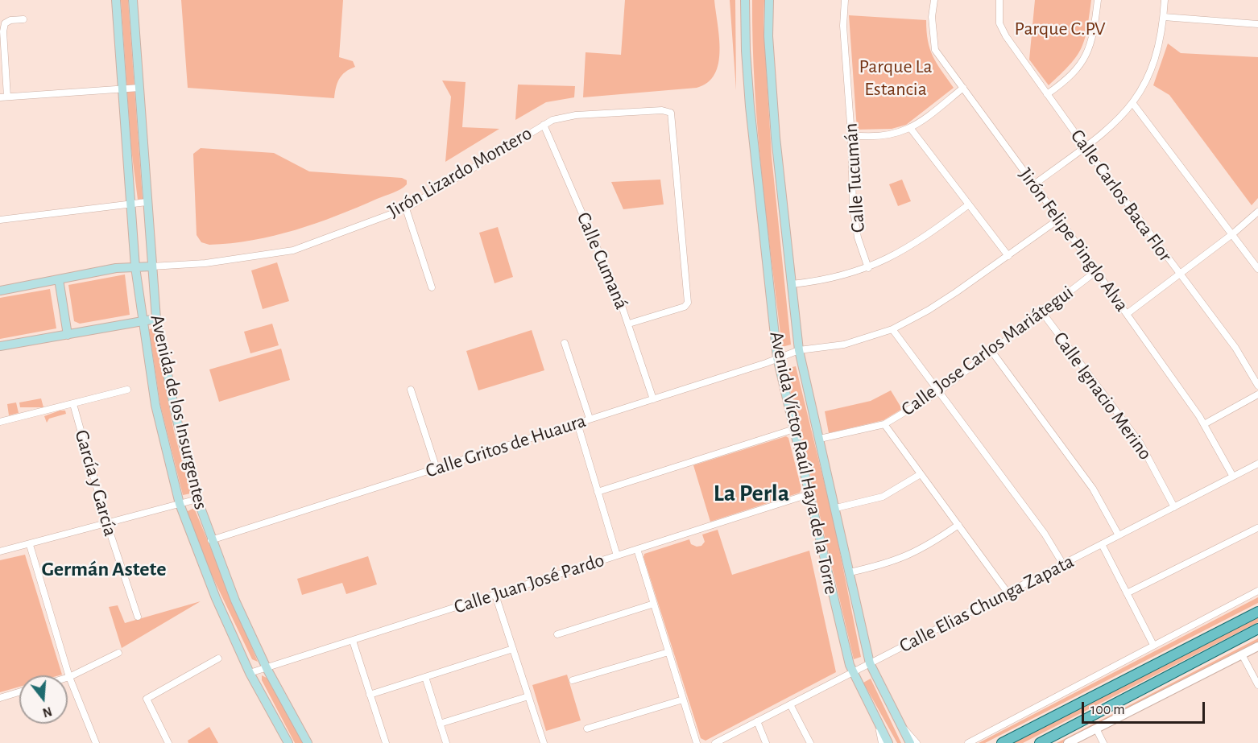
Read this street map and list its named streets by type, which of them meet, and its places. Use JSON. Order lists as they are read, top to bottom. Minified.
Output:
{"streets":{"main road":["Avenida de los Insurgentes","Avenida Víctor Raúl Haya de la Torre"],"street":["Jirón Lizardo Montero","Calle Tucumán","Calle Carlos Baca Flor","Jirón Felipe Pinglo Alva","Calle Cumaná","Calle Jose Carlos Mariátegui","Calle Ignacio Merino","Calle Gritos de Huaura","García y García","Calle Juan José Pardo","Calle Elias Chunga Zapata"]},"crossings":[["Jirón Lizardo Montero","Calle Cumaná"],["Jirón Lizardo Montero","Avenida de los Insurgentes"],["Jirón Felipe Pinglo Alva","Calle Jose Carlos Mariátegui"],["Jirón Felipe Pinglo Alva","Calle Gritos de Huaura"],["Jirón Felipe Pinglo Alva","Calle Elias Chunga Zapata"],["Calle Cumaná","Calle Gritos de Huaura"],["Calle Jose Carlos Mariátegui","Calle Ignacio Merino"],["Calle Jose Carlos Mariátegui","Avenida Víctor Raúl Haya de la Torre"],["Calle Ignacio Merino","Calle Elias Chunga Zapata"],["Avenida de los Insurgentes","Calle Gritos de Huaura"],["Avenida de los Insurgentes","Calle Juan José Pardo"],["Calle Gritos de Huaura","Avenida Víctor Raúl Haya de la Torre"],["Avenida Víctor Raúl Haya de la Torre","Calle Juan José Pardo"],["Avenida Víctor Raúl Haya de la Torre","Calle Elias Chunga Zapata"]],"districts":["La Perla","Germán Astete"],"parks":["Parque C.P.V","Parque La Estancia"],"scale_bar":"100 m","north":"bottom"}
